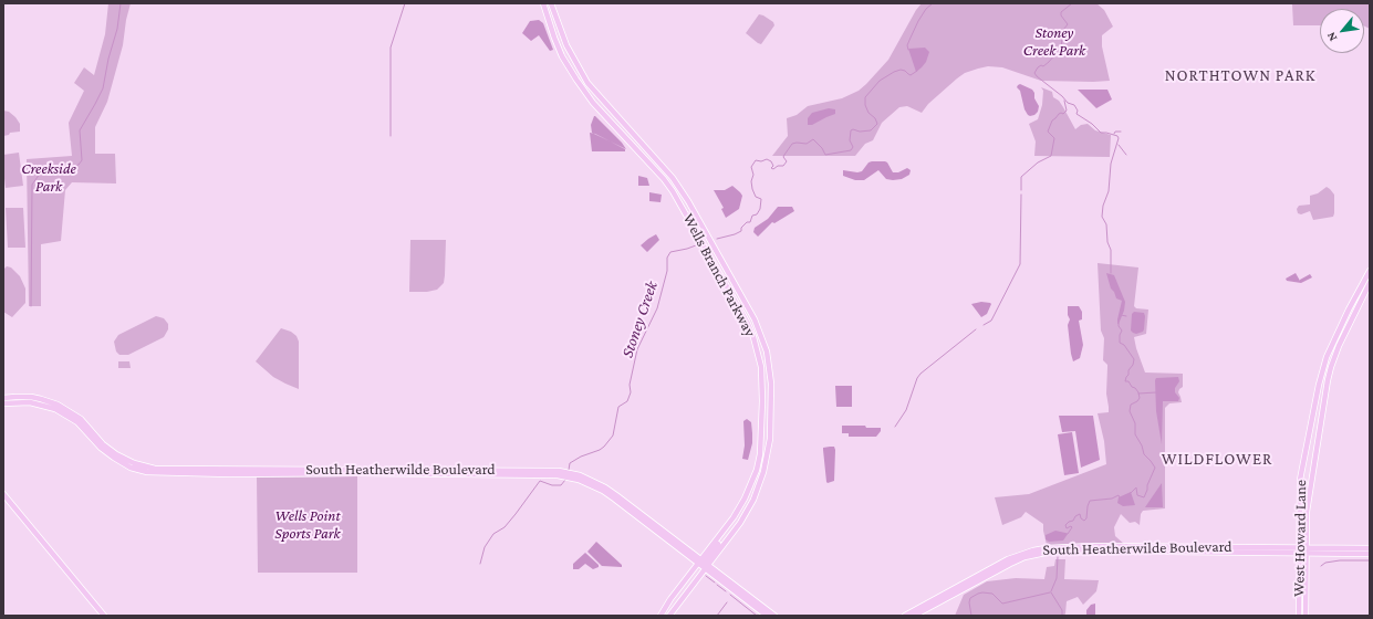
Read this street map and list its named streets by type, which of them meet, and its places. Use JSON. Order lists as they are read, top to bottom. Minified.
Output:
{"streets":{"main road":["Wells Branch Parkway","South Heatherwilde Boulevard","West Howard Lane"]},"crossings":[["Wells Branch Parkway","South Heatherwilde Boulevard"],["South Heatherwilde Boulevard","West Howard Lane"]],"districts":["NORTHTOWN PARK","WILDFLOWER"],"water":["Stoney Creek"],"parks":["Stoney Creek Park","Creekside Park","Wells Point Sports Park"],"north":"bottom left"}
